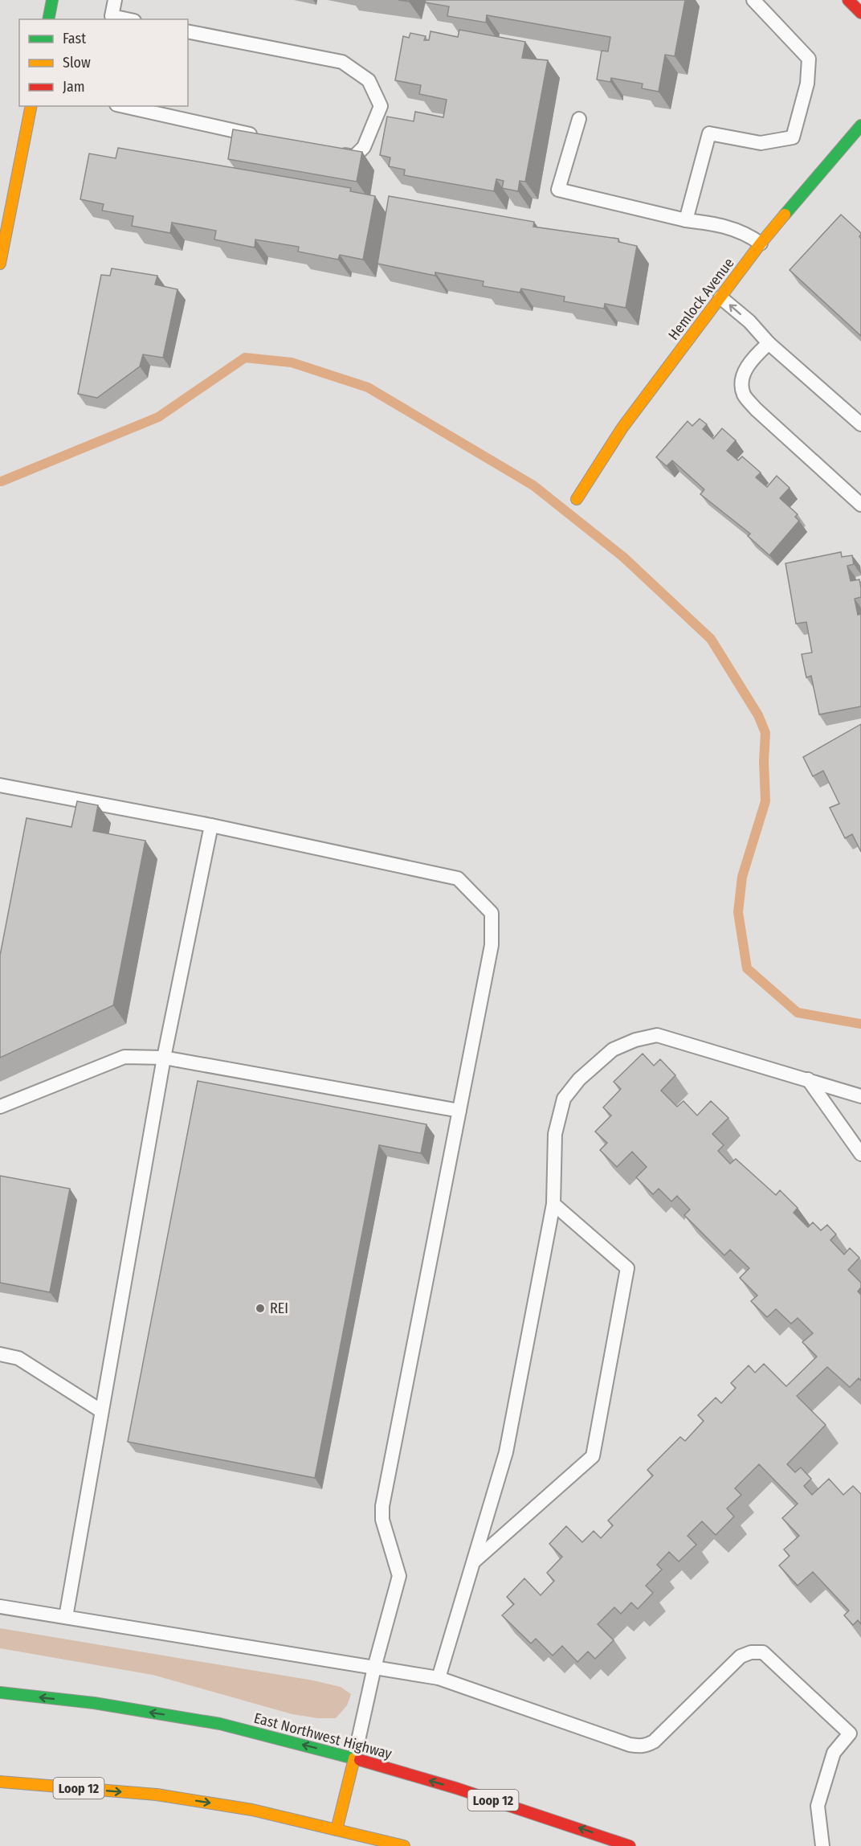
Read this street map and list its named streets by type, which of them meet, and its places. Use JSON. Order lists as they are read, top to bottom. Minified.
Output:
{"streets":{"main road":["Hemlock Avenue","East Northwest Highway","Loop 12"]},"places":["REI"],"legend":["Fast","Slow","Jam"]}
